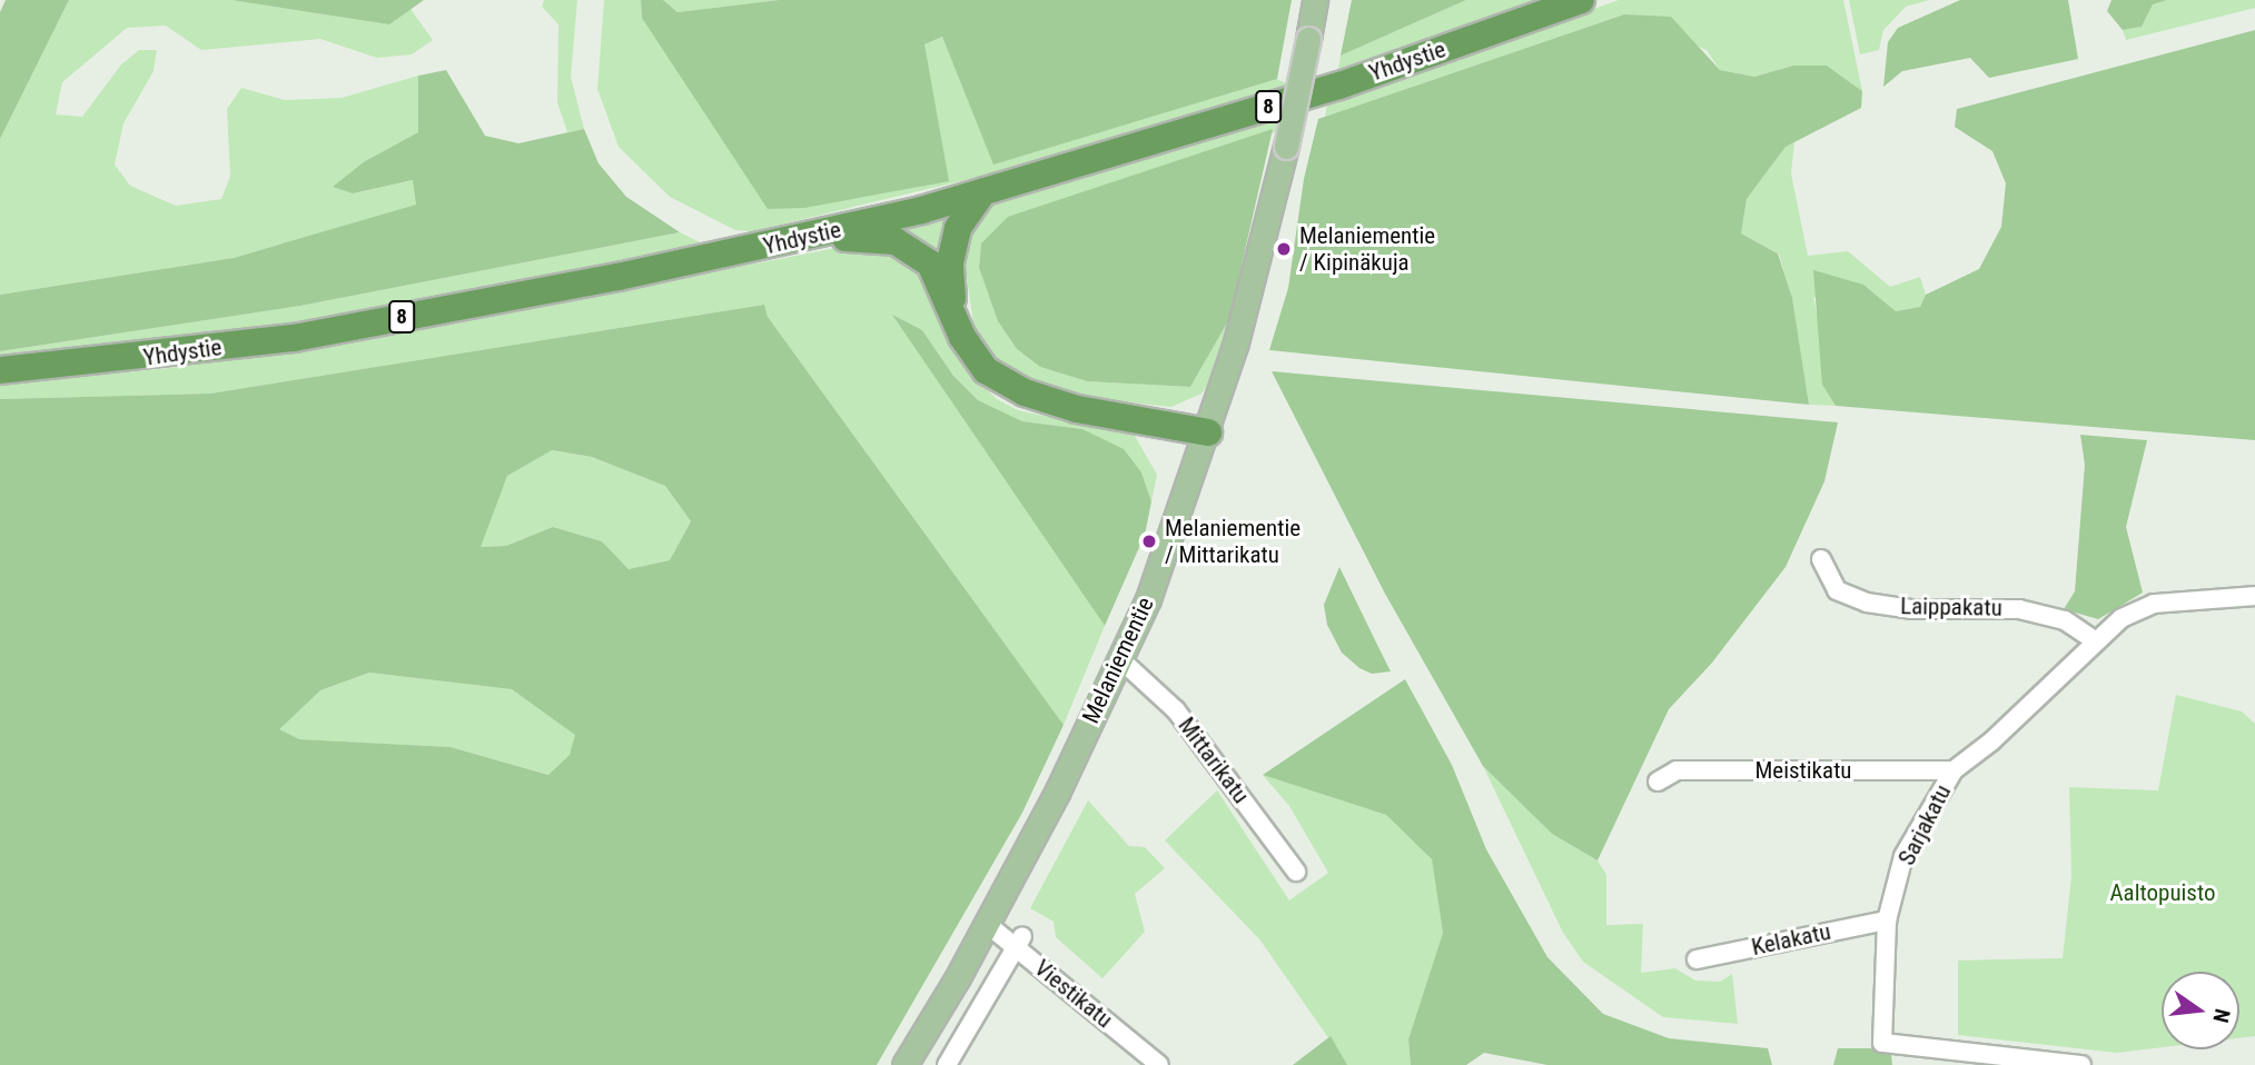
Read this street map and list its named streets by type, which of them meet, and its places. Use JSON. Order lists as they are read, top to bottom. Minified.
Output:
{"streets":{"highway":["Yhdystie","8"],"main road":["Melaniementie"],"street":["Laippakatu","Mittarikatu","Meistikatu","Sarjakatu","Kelakatu","Viestikatu"]},"crossings":[["Laippakatu","Sarjakatu"],["Melaniementie","Mittarikatu"],["Melaniementie","Viestikatu"],["Meistikatu","Sarjakatu"],["Sarjakatu","Kelakatu"]],"parks":["Aaltopuisto"],"places":["Melaniementie / Kipinäkuja","Melaniementie / Mittarikatu"],"north":"right"}
